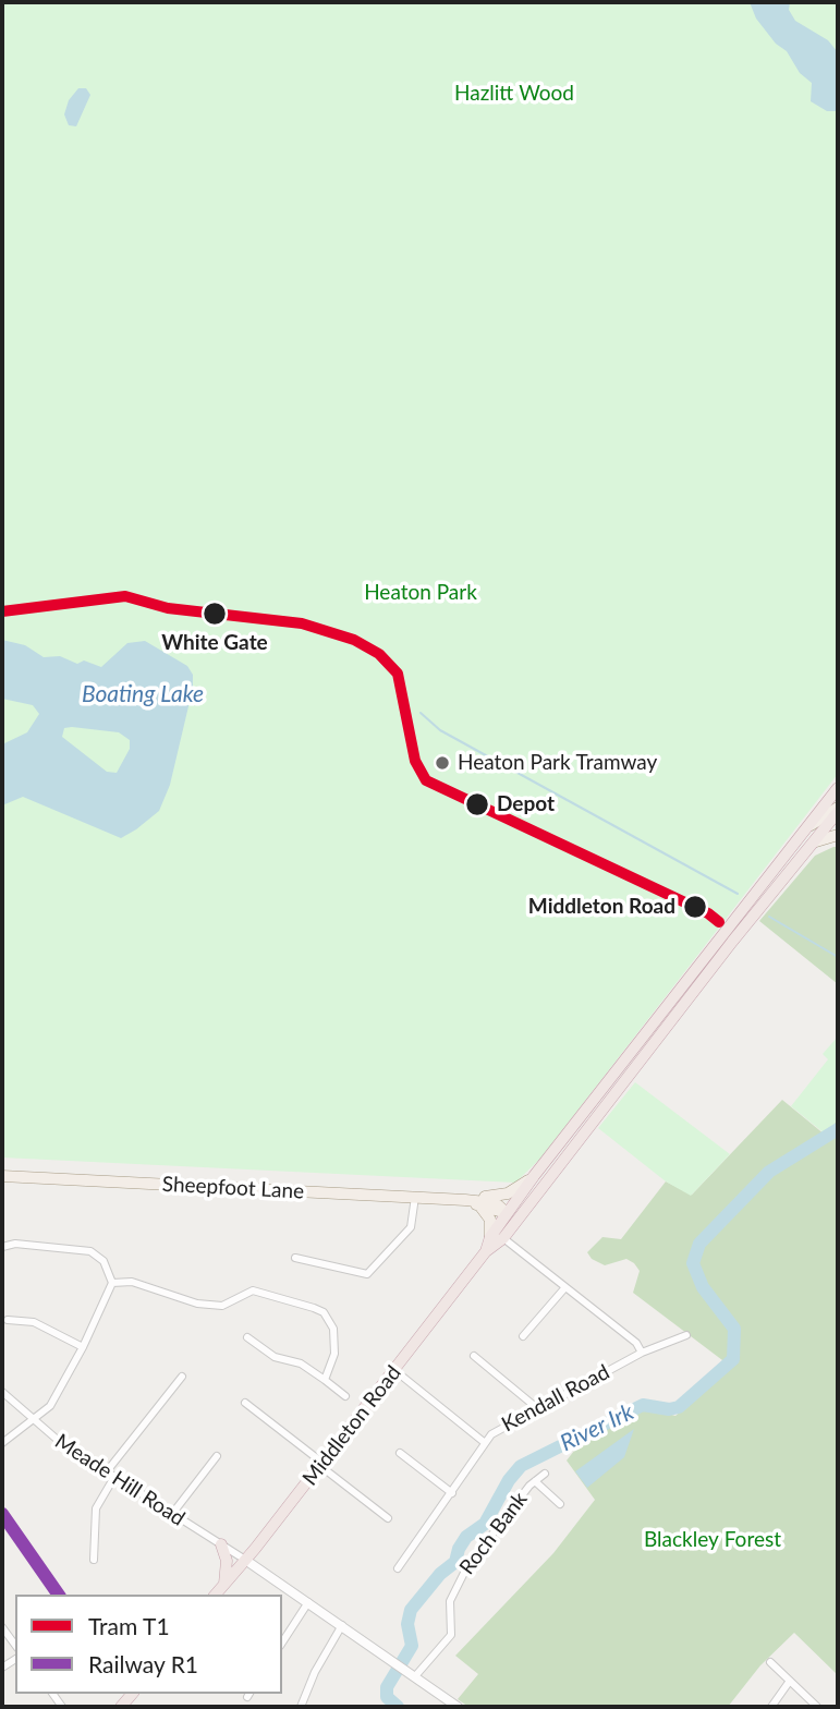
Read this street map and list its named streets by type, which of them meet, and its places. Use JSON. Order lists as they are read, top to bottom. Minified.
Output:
{"streets":{"highway":["Middleton Road"],"main road":["Sheepfoot Lane"],"street":["Kendall Road","Meade Hill Road","Roch Bank"]},"crossings":[["Sheepfoot Lane","Middleton Road"],["Middleton Road","Meade Hill Road"]],"water":["Boating Lake","River Irk"],"parks":["Hazlitt Wood","Heaton Park","Blackley Forest"],"places":["White Gate","Heaton Park Tramway","Depot","Middleton Road"],"lines":["tram line T1","rail line R1"],"legend":["Tram T1","Railway R1"]}
